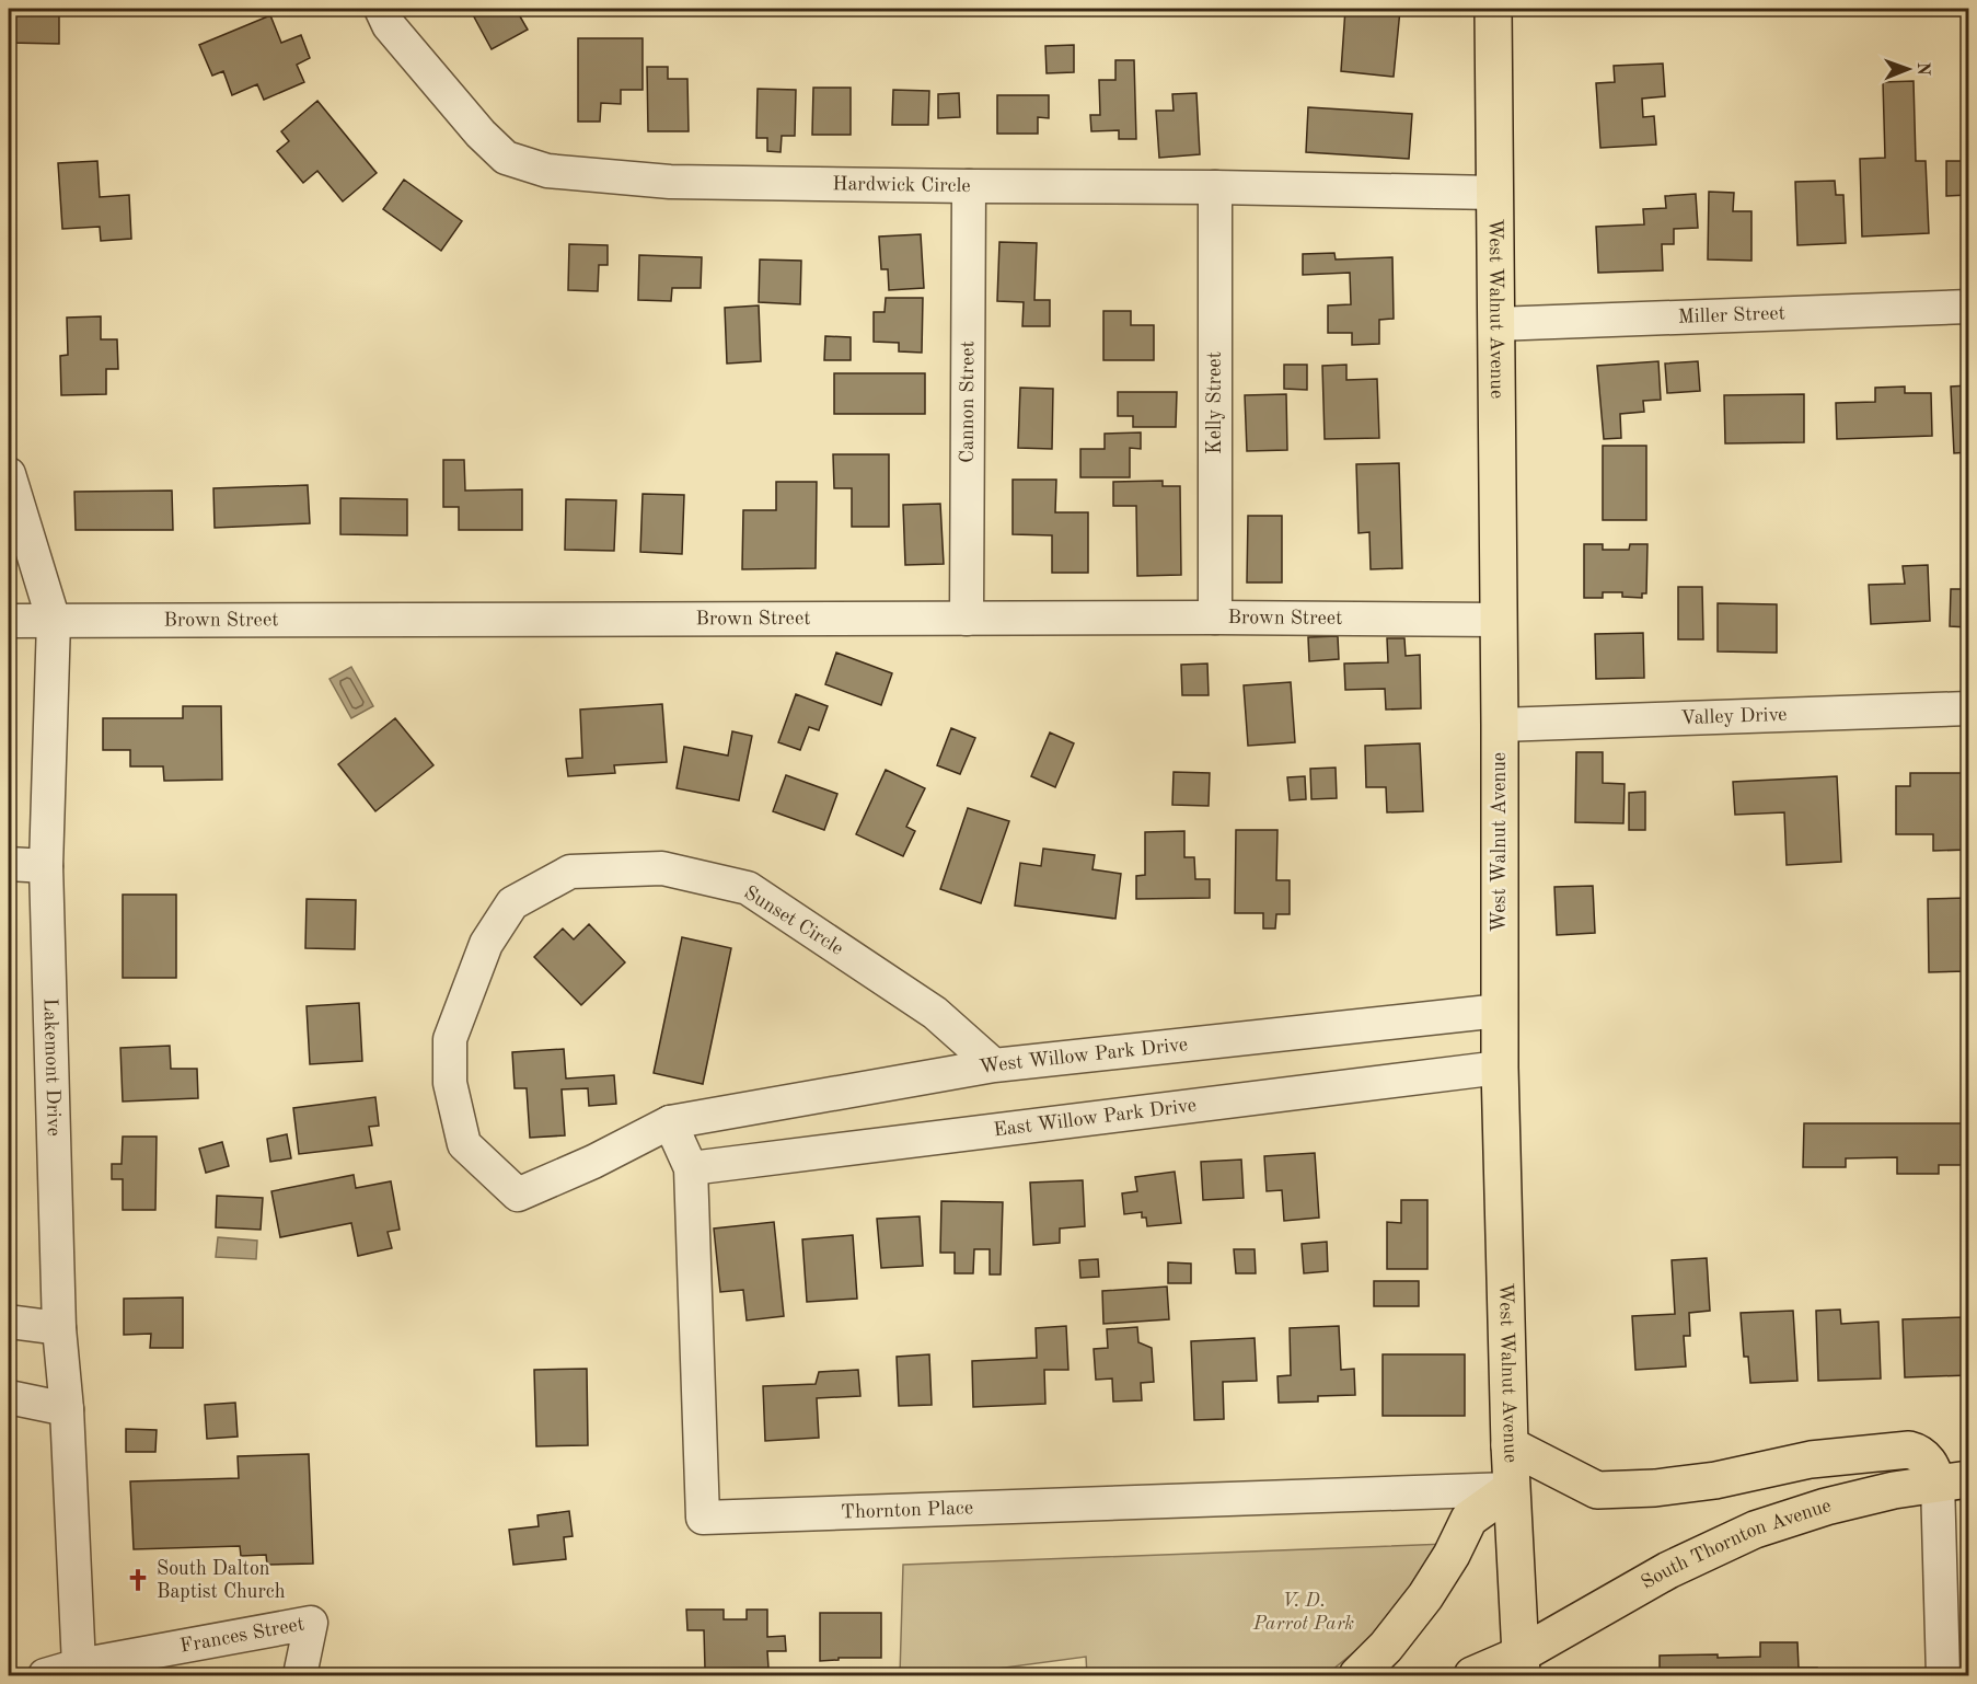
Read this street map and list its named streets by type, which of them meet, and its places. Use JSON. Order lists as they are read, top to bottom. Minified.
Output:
{"streets":{"main road":["West Walnut Avenue","South Thornton Avenue"],"street":["Hardwick Circle","Miller Street","Cannon Street","Kelly Street","Brown Street","Valley Drive","Sunset Circle","West Willow Park Drive","Lakemont Drive","East Willow Park Drive","Thornton Place","Frances Street"]},"crossings":[["Hardwick Circle","West Walnut Avenue"],["Hardwick Circle","Cannon Street"],["Hardwick Circle","Kelly Street"],["West Walnut Avenue","Miller Street"],["West Walnut Avenue","Brown Street"],["West Walnut Avenue","Valley Drive"],["West Walnut Avenue","West Willow Park Drive"],["West Walnut Avenue","East Willow Park Drive"],["West Walnut Avenue","Thornton Place"],["West Walnut Avenue","South Thornton Avenue"],["Cannon Street","Brown Street"],["Kelly Street","Brown Street"],["Brown Street","Lakemont Drive"],["Sunset Circle","West Willow Park Drive"],["Sunset Circle","Thornton Place"],["West Willow Park Drive","Thornton Place"],["Lakemont Drive","Frances Street"],["East Willow Park Drive","Thornton Place"]],"parks":["V. D. Parrot Park"],"places":{"church":["South Dalton Baptist Church"]},"north":"right"}
